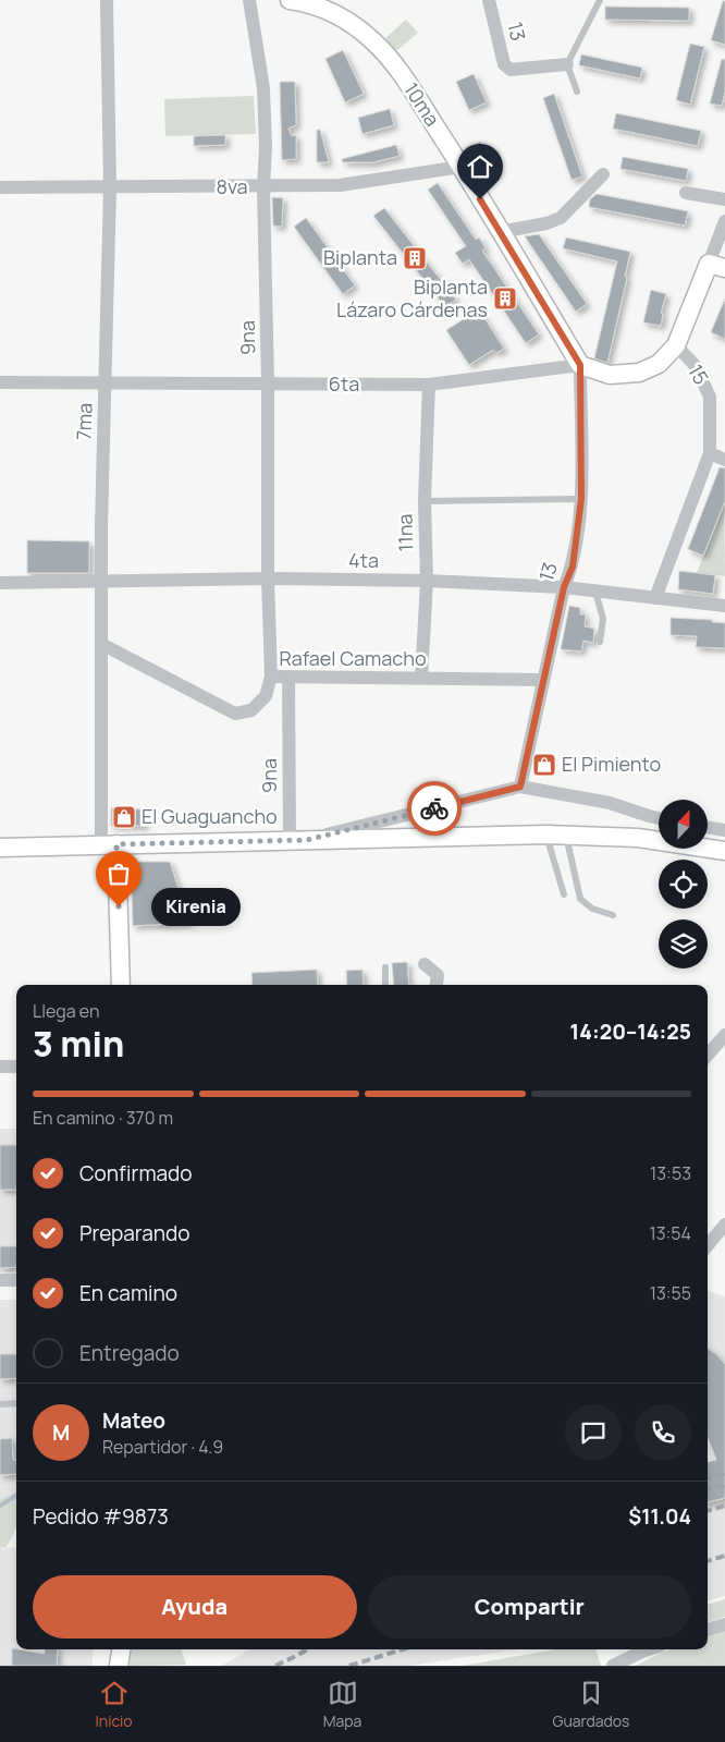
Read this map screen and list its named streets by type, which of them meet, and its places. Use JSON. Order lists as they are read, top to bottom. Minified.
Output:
{"streets":{"street":["13","10ma","8va","9na","15","6ta","7ma","11na","4ta","Rafael Camacho"]},"crossings":[["13","10ma"],["13","6ta"],["13","4ta"],["13","Rafael Camacho"],["10ma","8va"],["10ma","6ta"],["8va","9na"],["8va","7ma"],["9na","6ta"],["9na","4ta"],["9na","Rafael Camacho"],["15","6ta"],["15","4ta"],["6ta","7ma"],["6ta","11na"],["7ma","4ta"],["7ma","Rafael Camacho"],["11na","4ta"],["11na","Rafael Camacho"]],"places":{"building":["Biplanta","Biplanta Lázaro Cárdenas"],"shop":["El Pimiento","El Guaguancho"],"other":["Kirenia"]},"north":"top","page":{"bubble":"Kirenia","heading":["3 min","Llega en","14:20–14:25"],"panel":["Mateo","Repartidor · 4.9","Pedido #9873","$11.04"],"bar":"En camino · 370 m","list":[["Confirmado","13:53"],["Preparando","13:54"],["En camino","13:55"],"Entregado"],"round":"M","buttons":["Ayuda","Compartir"],"tabs":["Inicio","Mapa","Guardados"]}}
